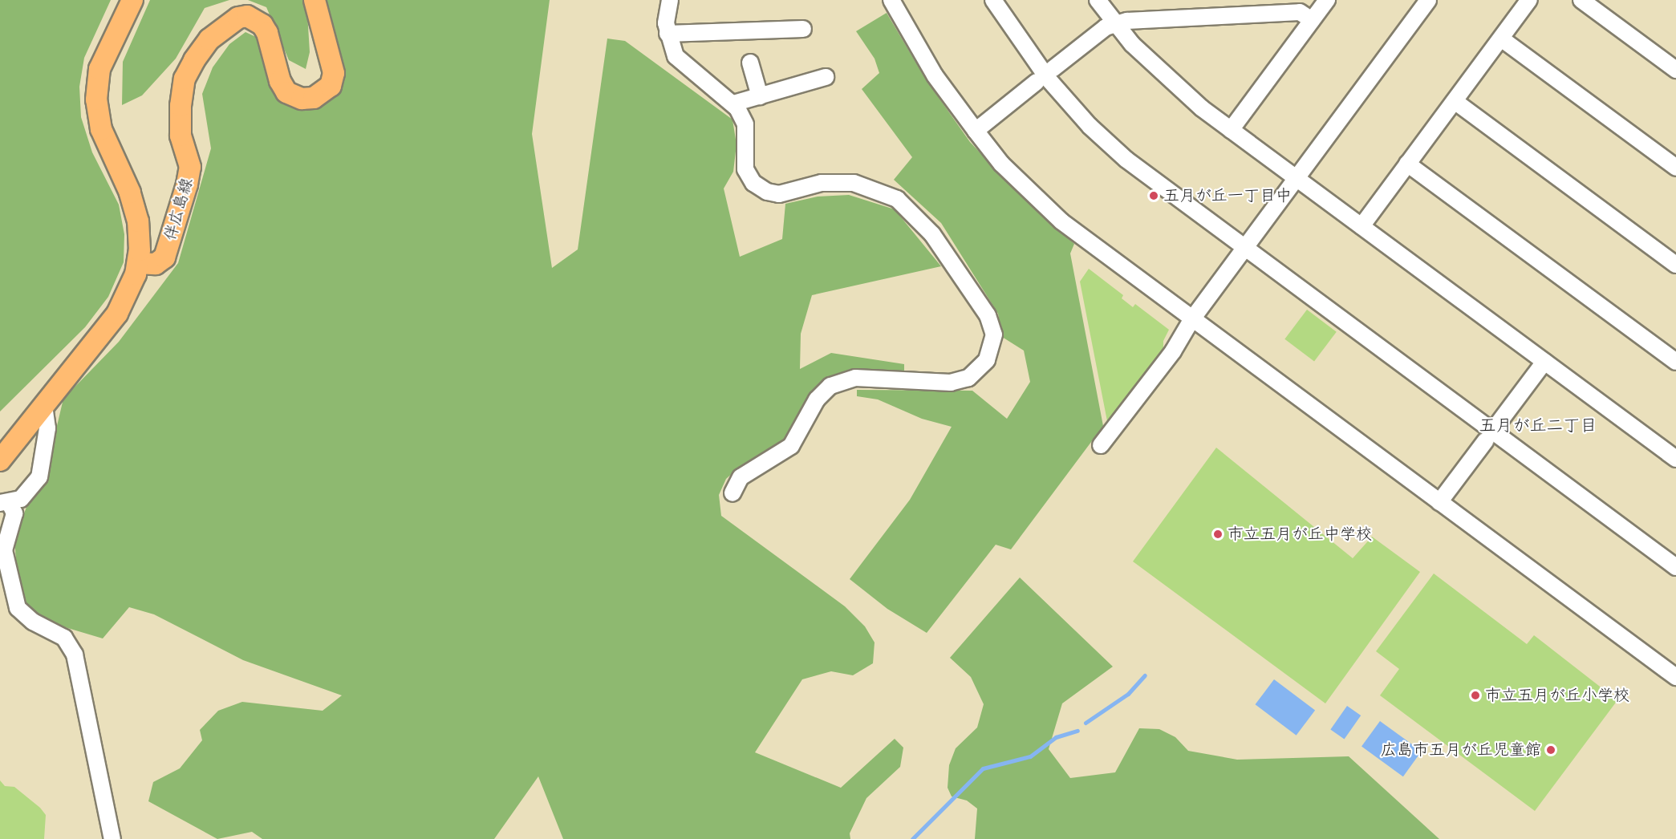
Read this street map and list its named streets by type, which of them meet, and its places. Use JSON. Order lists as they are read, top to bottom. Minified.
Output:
{"streets":{"main road":["伴広島線"]},"districts":["五月が丘二丁目"],"places":["五月が丘一丁目中","市立五月が丘中学校","市立五月が丘小学校","広島市五月が丘児童館"]}
